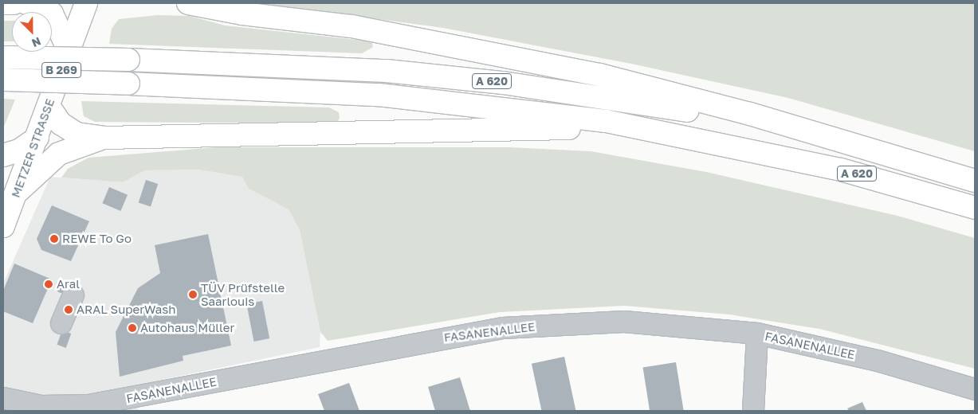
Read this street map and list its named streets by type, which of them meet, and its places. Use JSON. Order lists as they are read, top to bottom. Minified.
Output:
{"streets":{"main road":["B 269","A 620","METZER STRASSE"],"street":["FASANENALLEE"]},"places":["REWE To Go","Aral","TÜV Prüfstelle Saarlouis","ARAL SuperWash","Autohaus Müller"],"north":"bottom right"}
